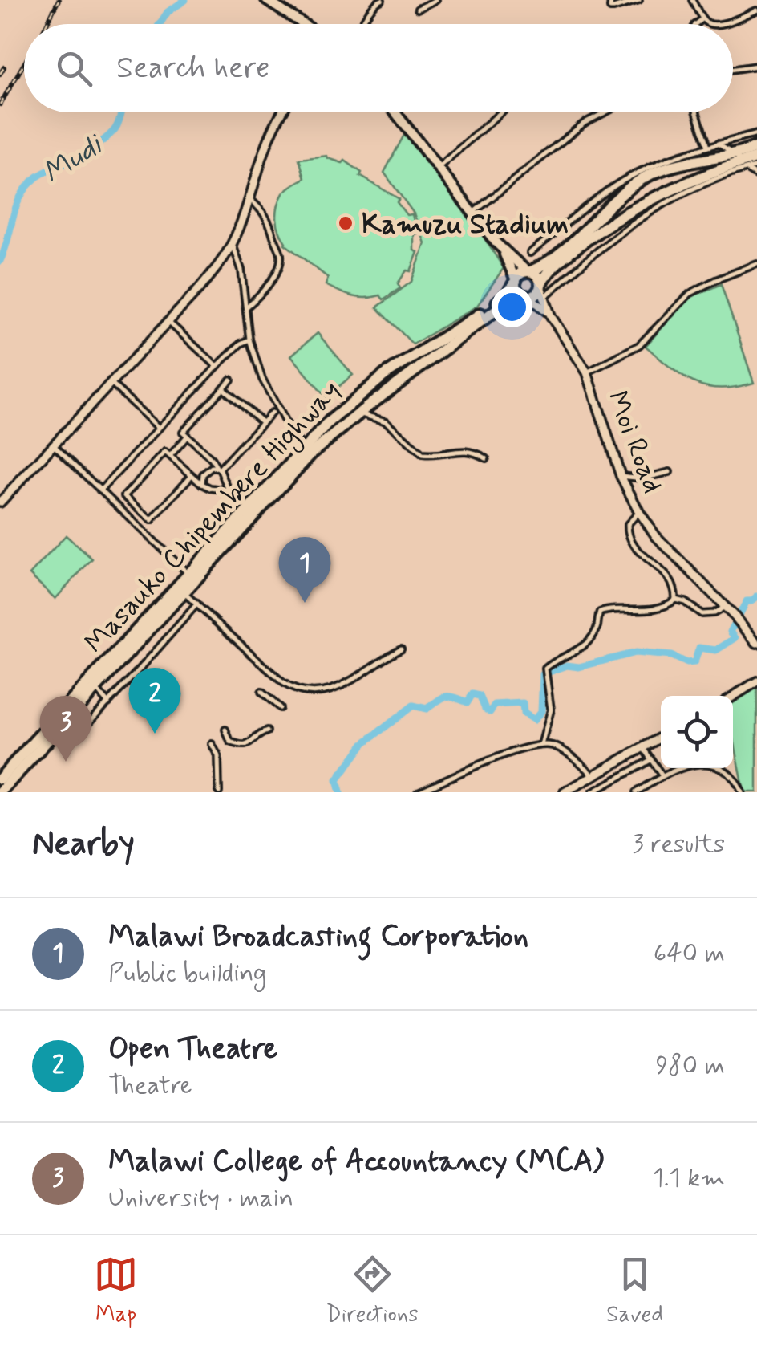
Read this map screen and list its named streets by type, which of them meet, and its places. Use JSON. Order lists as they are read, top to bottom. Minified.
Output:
{"streets":{"highway":["Masauko Chipembere Highway"],"main road":["Moi Road"]},"water":["Mudi"],"places":["Kamuzu Stadium"],"page":{"search":"Search here","pins":["1","2","3"],"heading":["Nearby","3 results"],"list":[{"mark":"1","name":"Malawi Broadcasting Corporation","note":"Public building","value":"640 m"},{"mark":"2","name":"Open Theatre","note":"Theatre","value":"980 m"},{"mark":"3","name":"Malawi College of Accountancy (MCA)","note":"University · main","value":"1.1 km"}],"nav":["Map","Directions","Saved"]}}
